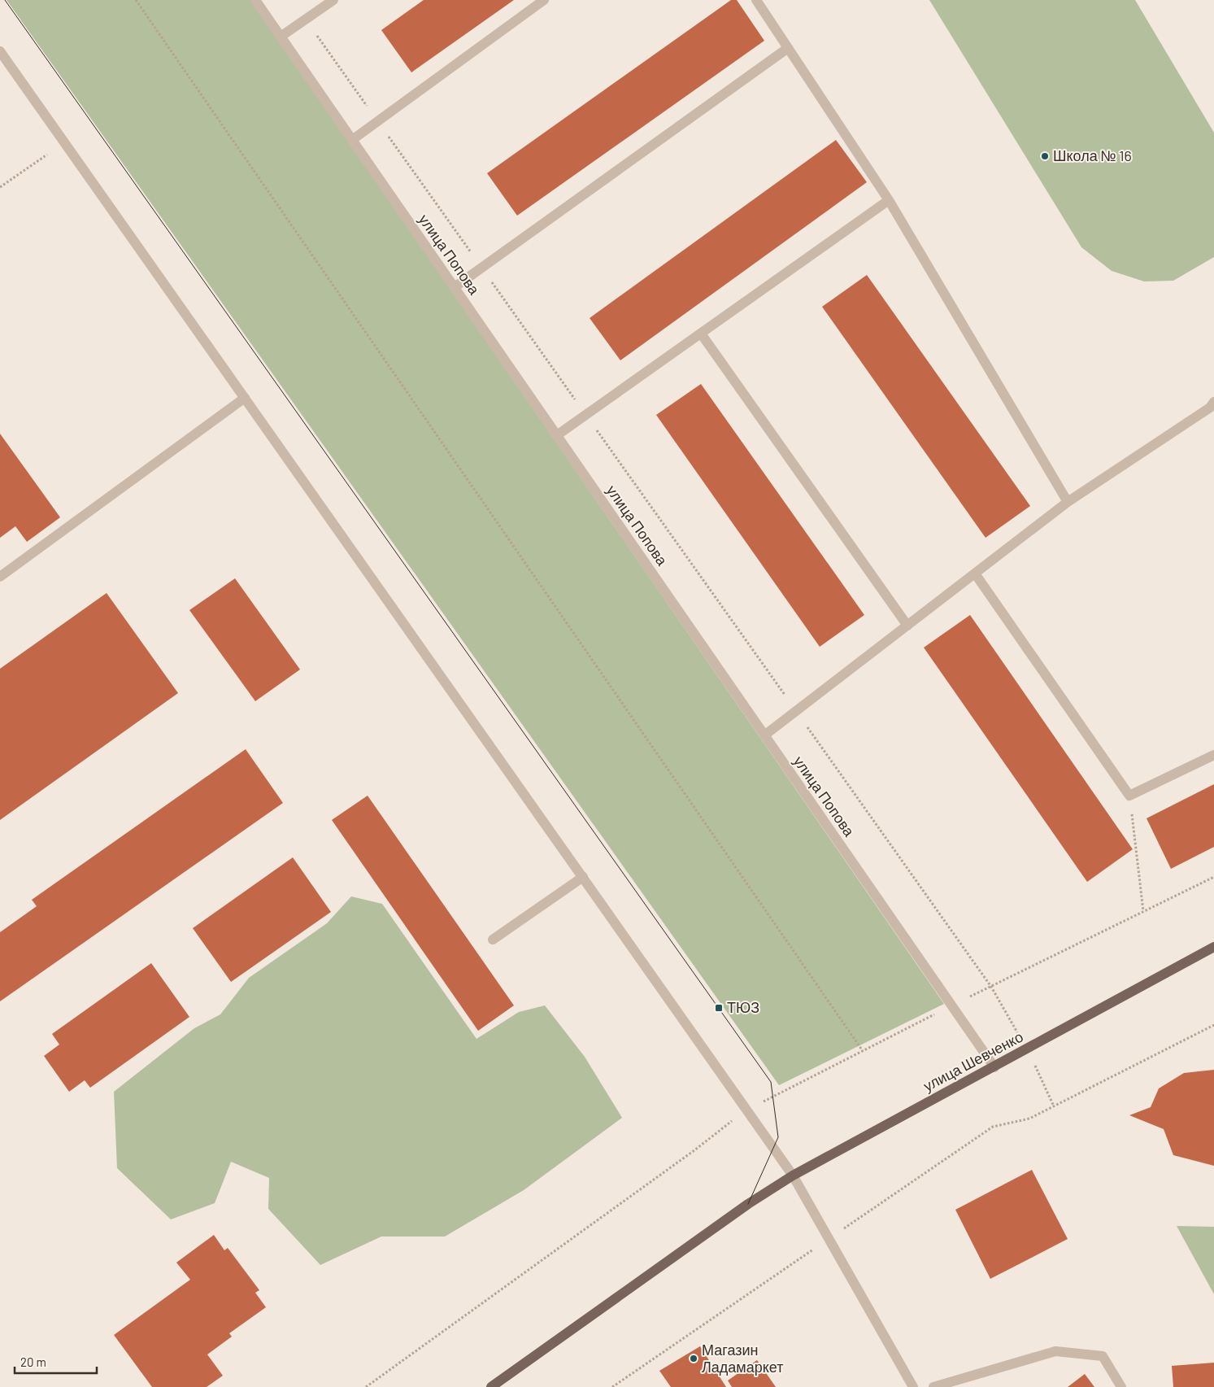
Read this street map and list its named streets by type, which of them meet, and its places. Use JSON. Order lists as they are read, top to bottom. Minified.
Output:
{"streets":{"main road":["улица Шевченко"],"street":["улица Попова"]},"crossings":[["улица Попова","улица Шевченко"]],"places":{"other":["Школа № 16","Магазин Ладамаркет"],"transit":["ТЮЗ"]},"scale_bar":"20 m"}
